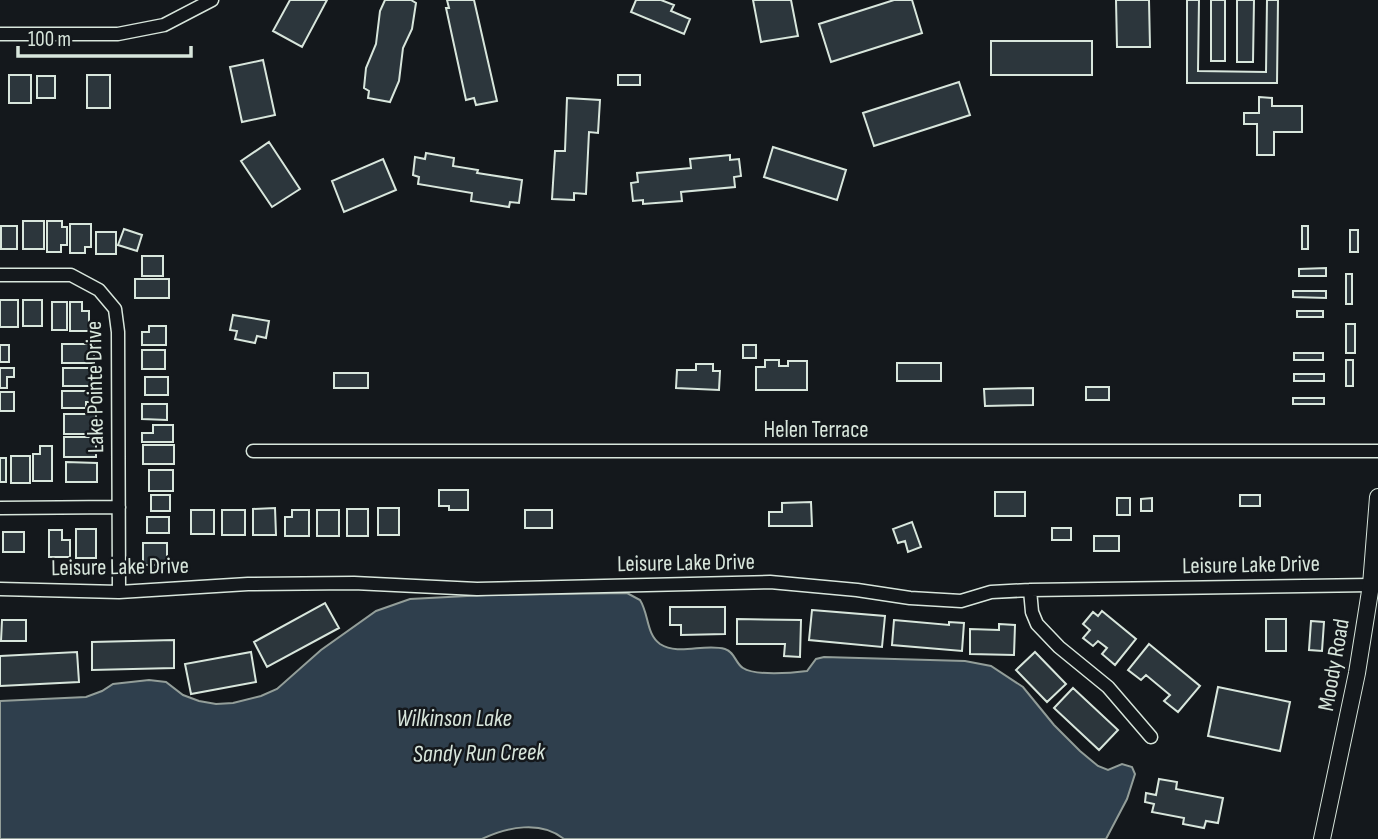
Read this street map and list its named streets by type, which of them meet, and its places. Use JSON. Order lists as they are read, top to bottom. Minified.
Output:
{"streets":{"main road":["Moody Road"],"street":["Lake Pointe Drive","Helen Terrace","Leisure Lake Drive"]},"crossings":[["Lake Pointe Drive","Leisure Lake Drive"],["Leisure Lake Drive","Moody Road"]],"water":["Wilkinson Lake","Sandy Run Creek"],"scale_bar":"100 m"}
